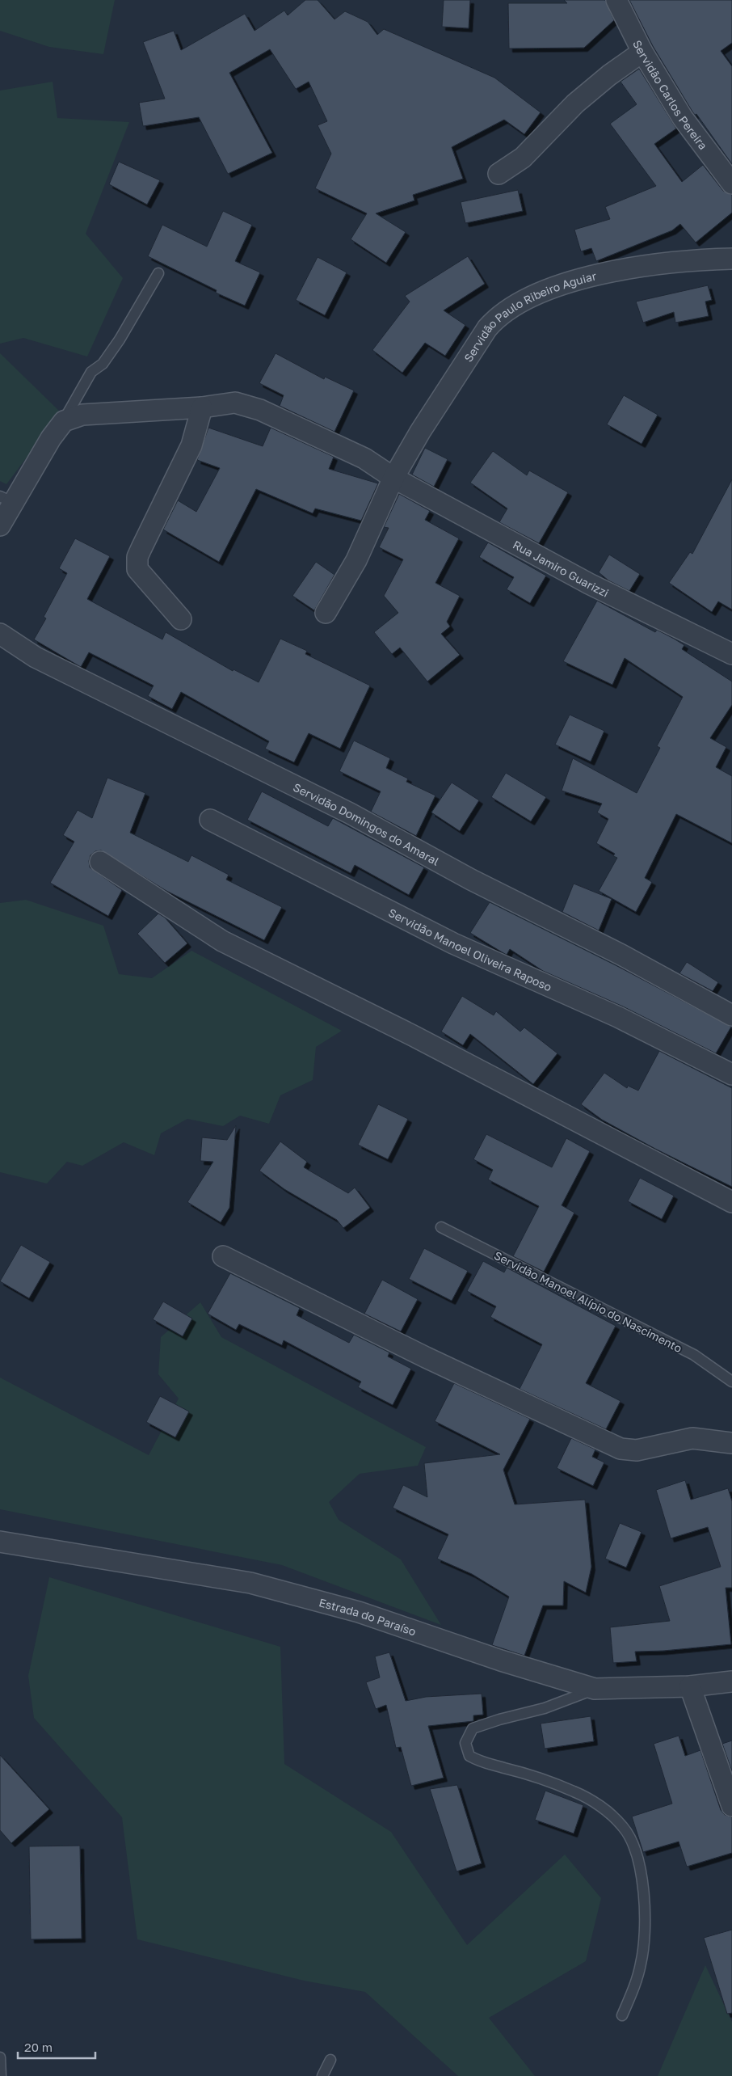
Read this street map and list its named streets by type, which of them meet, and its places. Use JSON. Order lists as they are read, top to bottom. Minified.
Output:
{"streets":{"street":["Servidão Carlos Pereira","Servidão Paulo Ribeiro Aguiar","Rua Jamiro Guarizzi","Servidão Domingos do Amaral","Servidão Manoel Oliveira Raposo","Estrada do Paraíso"],"lane":["Servidão Manoel Alípio do Nascimento"]},"crossings":[["Servidão Paulo Ribeiro Aguiar","Rua Jamiro Guarizzi"]],"scale_bar":"20 m"}
